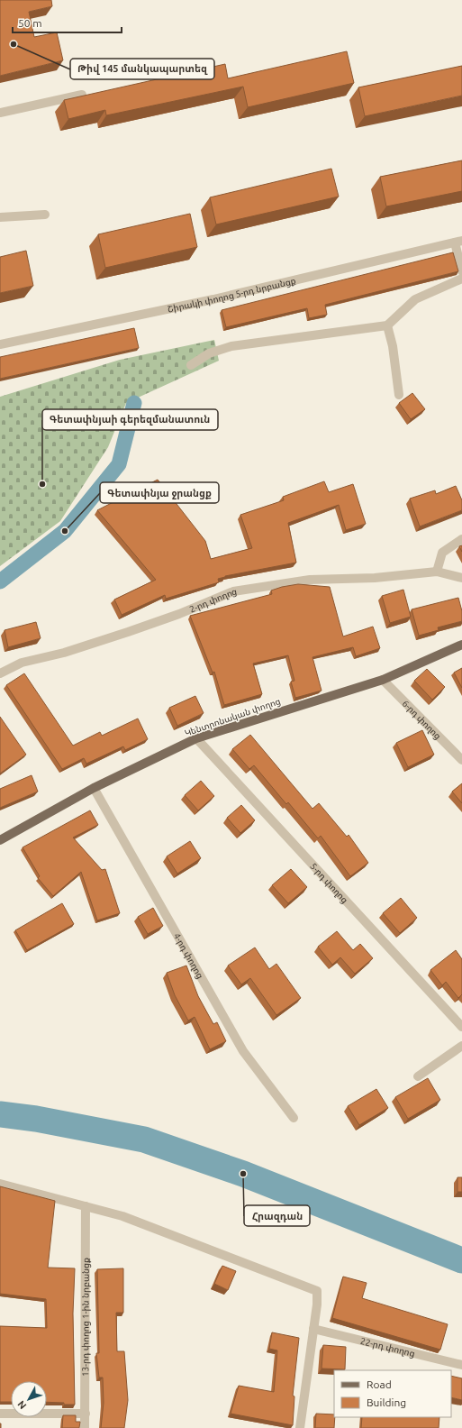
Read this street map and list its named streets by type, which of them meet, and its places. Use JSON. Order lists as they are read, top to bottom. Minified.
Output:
{"streets":{"main road":["Կենտրոնական փողոց"],"street":["Շիրակի փողոց 5-րդ նրբանցք","2-րդ փողոց","6-րդ փողոց","5-րդ փողոց","4-րդ փողոց","13-րդ փողոց 1-ին նրբանցք","22-րդ փողոց"]},"crossings":[["Կենտրոնական փողոց","6-րդ փողոց"],["Կենտրոնական փողոց","5-րդ փողոց"],["Կենտրոնական փողոց","4-րդ փողոց"]],"places":["Թիվ 145 մանկապարտեզ","Գետափնյաի գերեզմանատուն","Գետափնյա ջրանցք","Հրազդան"],"legend":["Road","Building"],"scale_bar":"50 m","north":"bottom left"}
